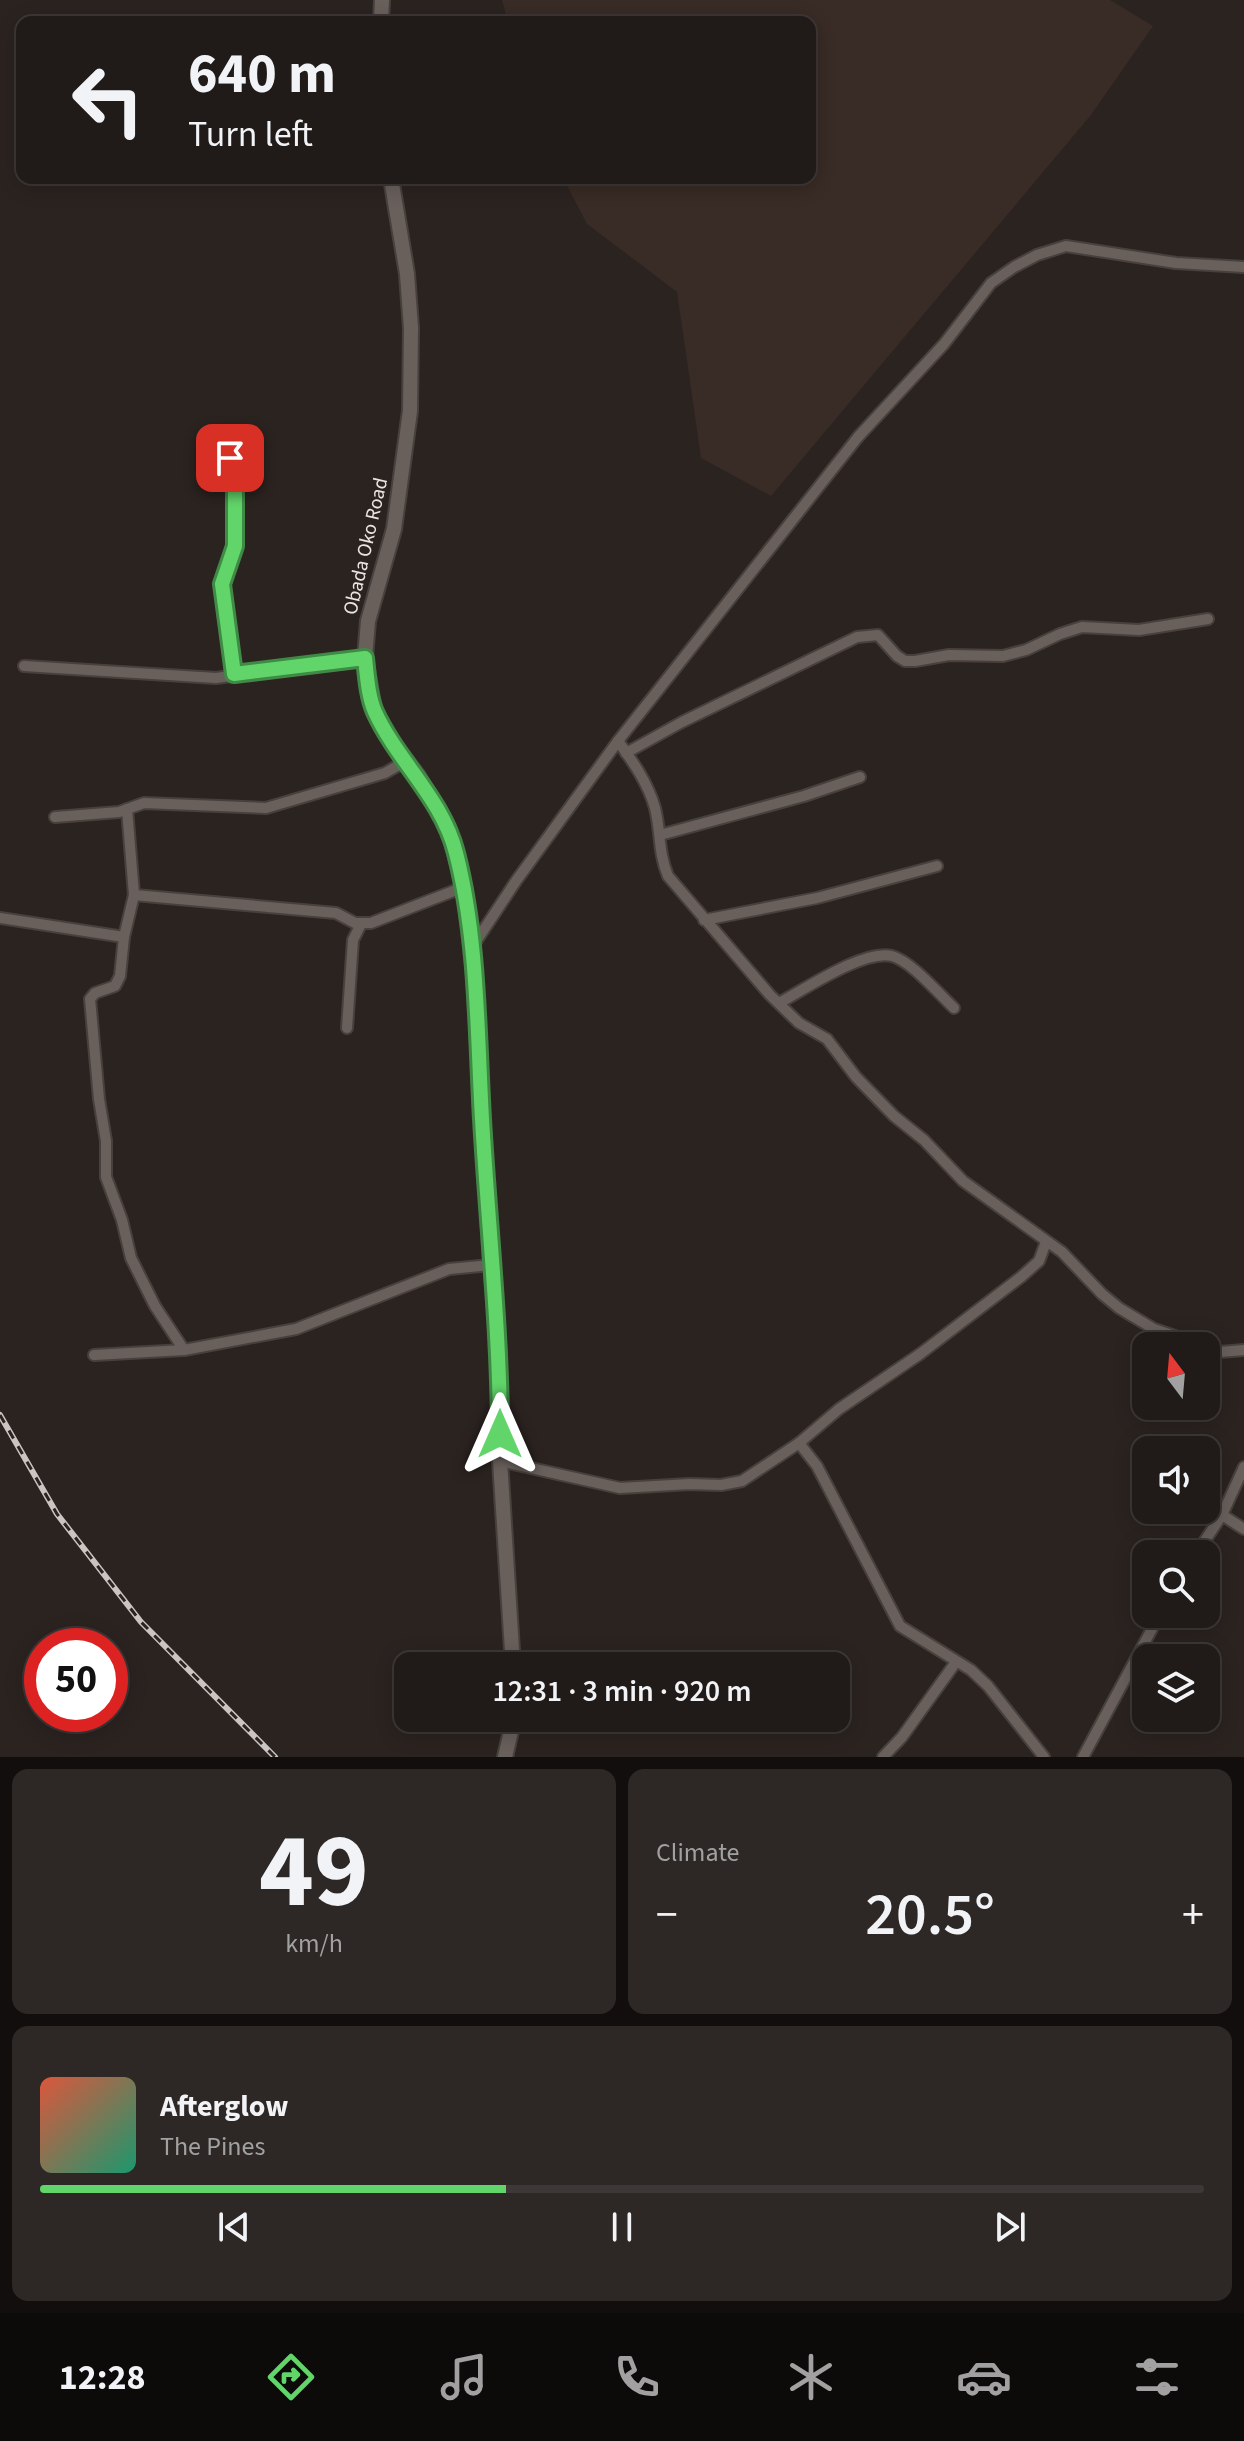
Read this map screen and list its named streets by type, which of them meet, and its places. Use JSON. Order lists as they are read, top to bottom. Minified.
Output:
{"streets":{"main road":["Obada Oko Road"]},"north":"top","page":{"turn":["640 m","Turn left"],"limit":"50","trip":"12:31 · 3 min · 920 m","tile":[["49","km/h"],"Climate"],"heat":["−","20.5°","+"],"song":["Afterglow","The Pines"],"tabs":"12:28"}}
